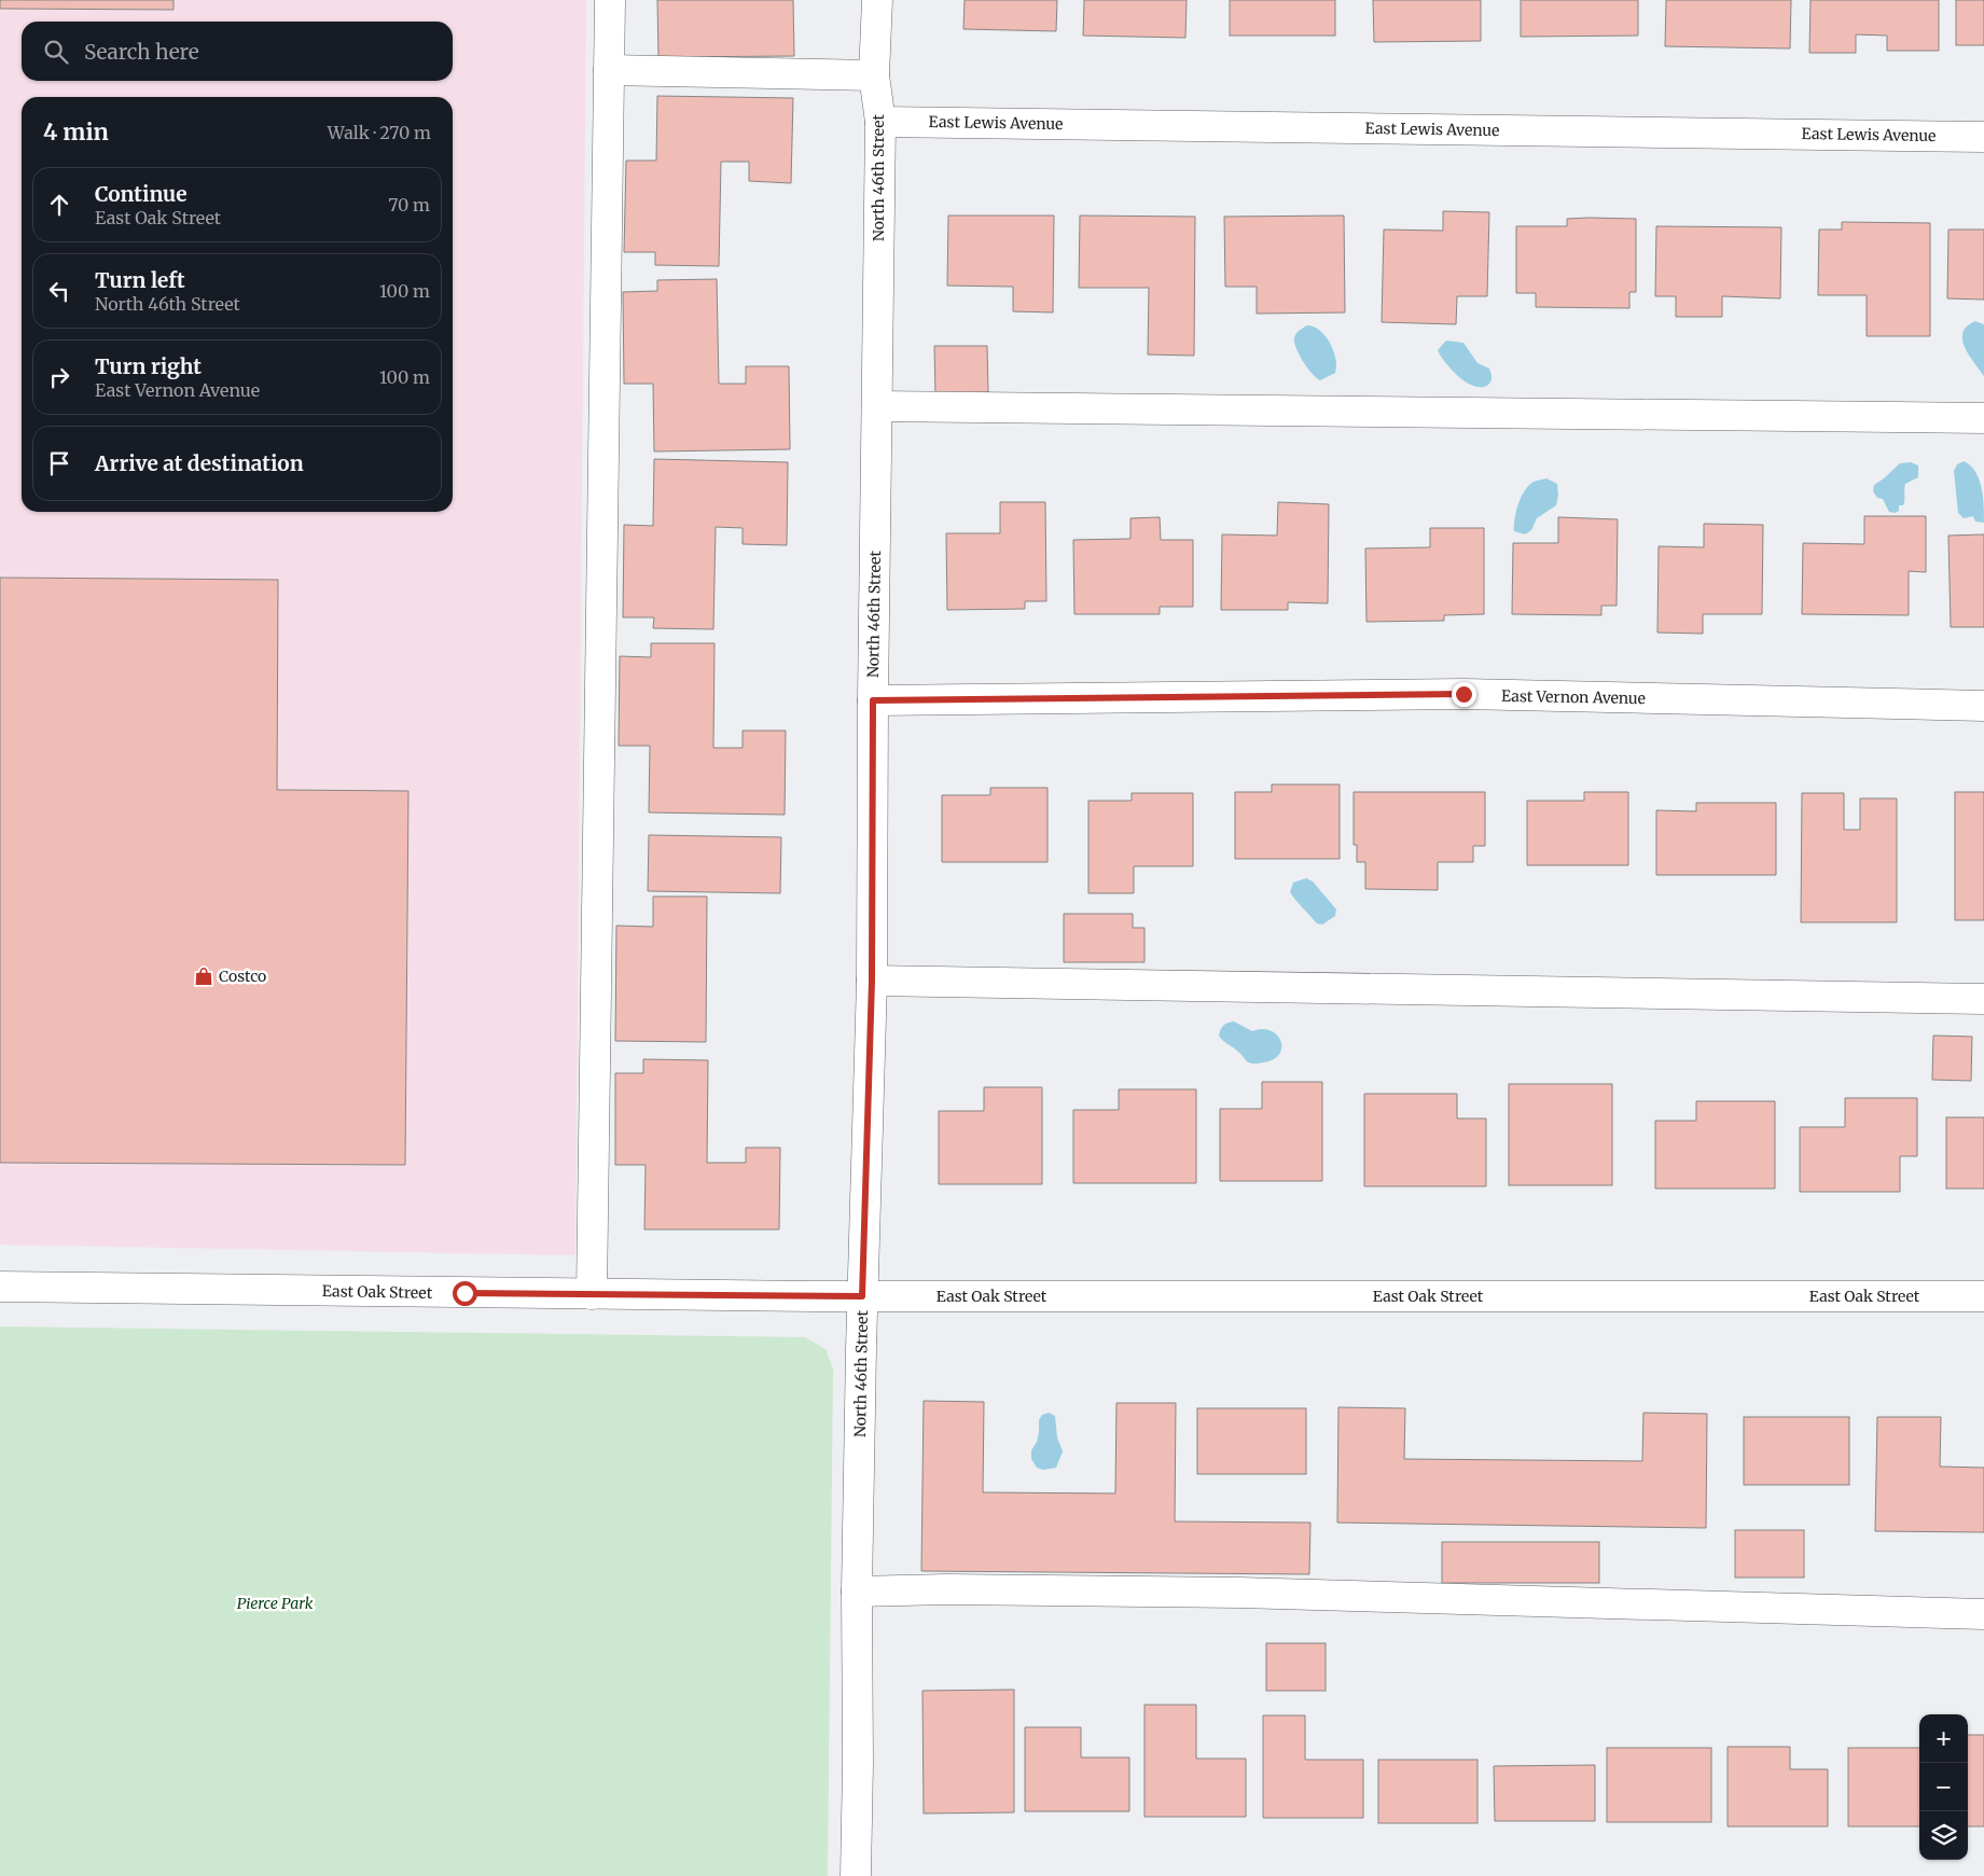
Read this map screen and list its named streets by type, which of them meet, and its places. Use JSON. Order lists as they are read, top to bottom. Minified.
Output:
{"streets":{"street":["East Lewis Avenue","North 46th Street","East Vernon Avenue","East Oak Street"]},"crossings":[["East Lewis Avenue","North 46th Street"],["North 46th Street","East Vernon Avenue"],["North 46th Street","East Oak Street"]],"parks":["Pierce Park"],"places":{"shop":["Costco"]},"page":{"search":"Search here","heading":["4 min","Walk · 270 m"],"list":[["Continue","East Oak Street","70 m"],["Turn left","North 46th Street","100 m"],["Turn right","East Vernon Avenue","100 m"],"Arrive at destination"],"map_buttons":["+","−"]}}
